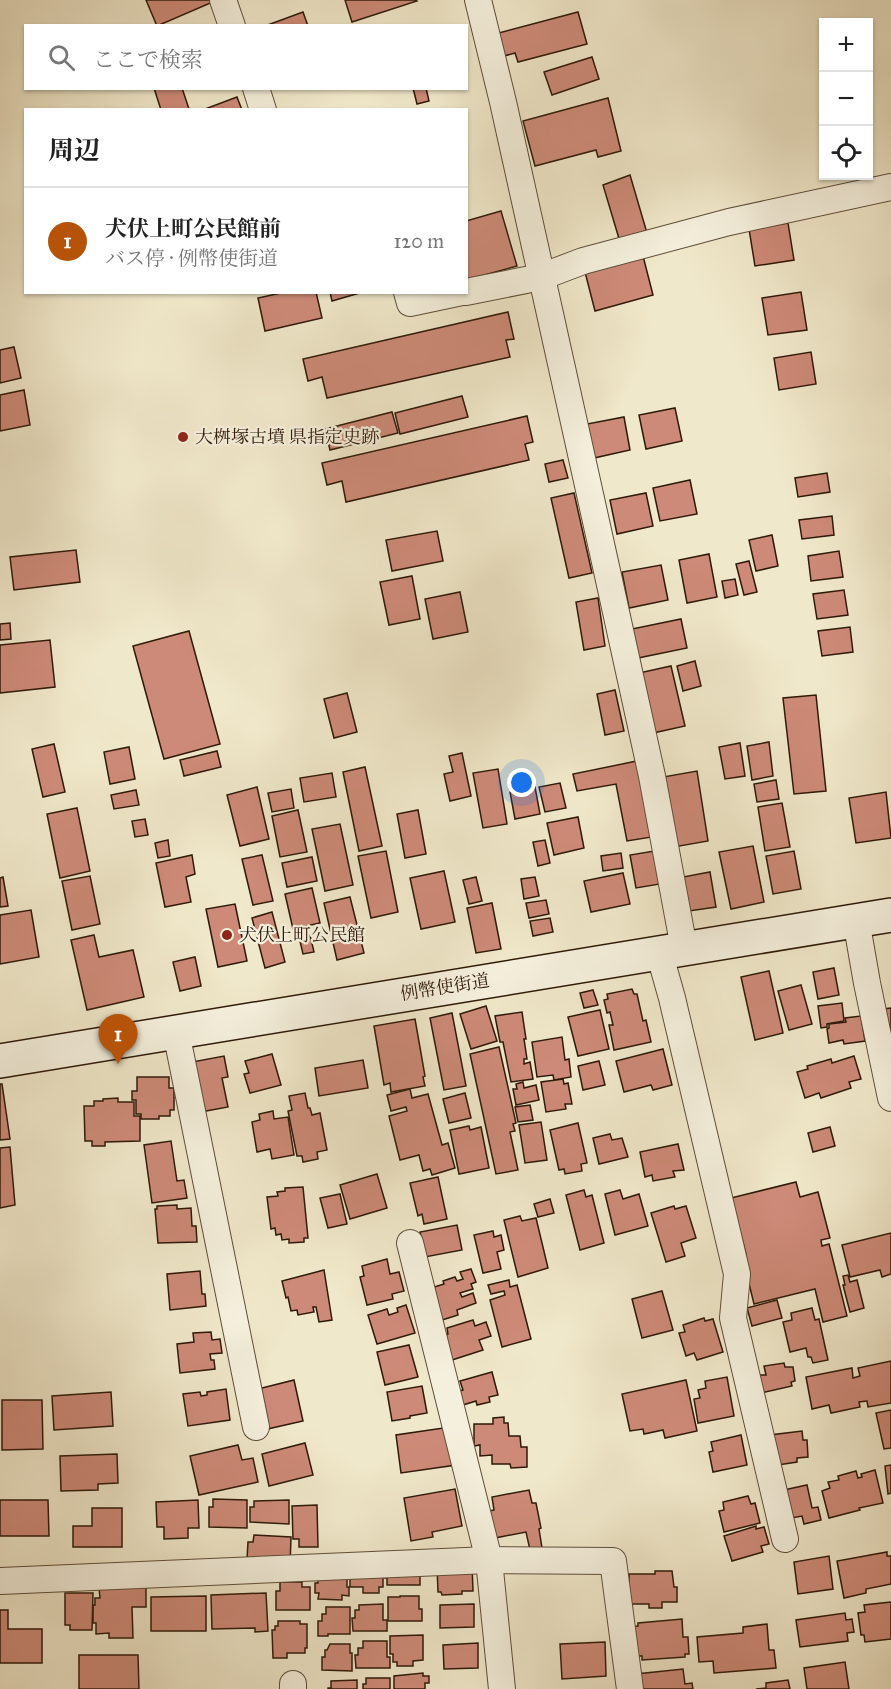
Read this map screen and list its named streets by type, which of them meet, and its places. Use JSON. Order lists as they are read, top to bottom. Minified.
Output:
{"streets":{"main road":["例幣使街道"]},"places":["大桝塚古墳 県指定史跡","犬伏上町公民館"],"page":{"map_buttons":["+","−"],"search":"ここで検索","heading":"周辺","list":[{"mark":"1","name":"犬伏上町公民館前","note":"バス停 · 例幣使街道","value":"120 m"}],"pins":"1"}}
